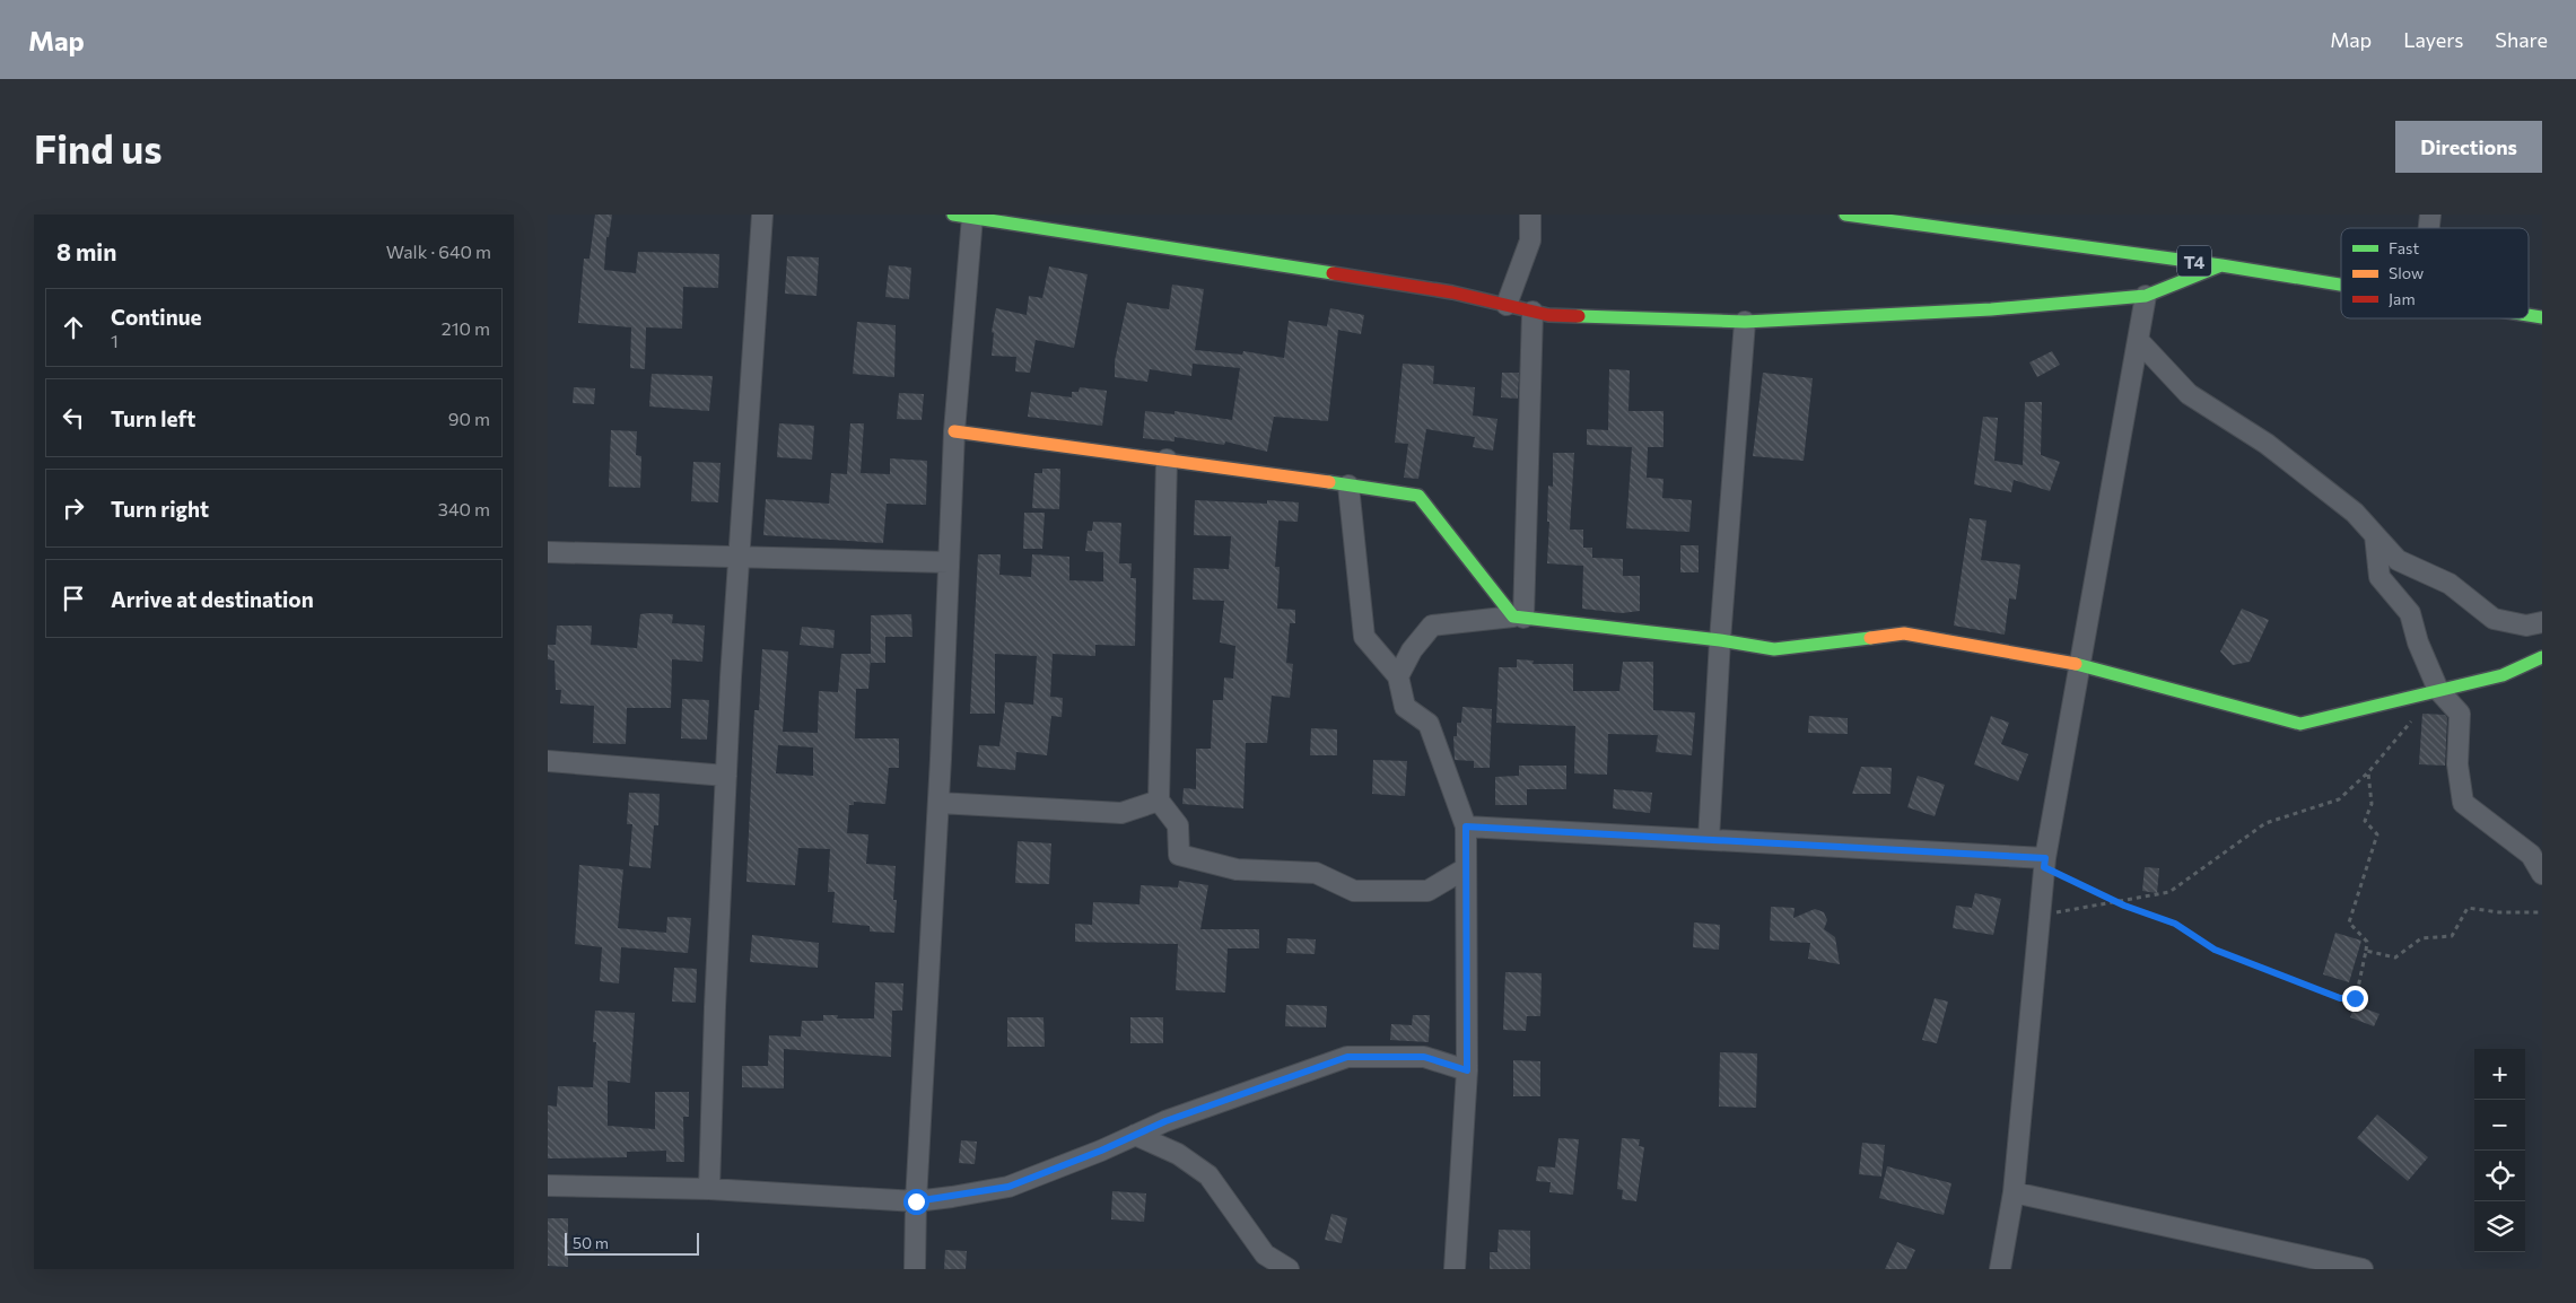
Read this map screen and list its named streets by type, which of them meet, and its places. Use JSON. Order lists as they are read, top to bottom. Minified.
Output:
{"streets":{"main road":["T4"]},"legend":["Fast","Slow","Jam"],"scale_bar":"50 m","page":{"header":"Map","nav":["Map","Layers","Share"],"buttons":"Directions","title":"Find us","heading":["8 min","Walk · 640 m"],"list":[["Continue","1","210 m"],["Turn left","90 m"],["Turn right","340 m"],"Arrive at destination"],"map_buttons":["+","−"],"scale":"50 m"}}
